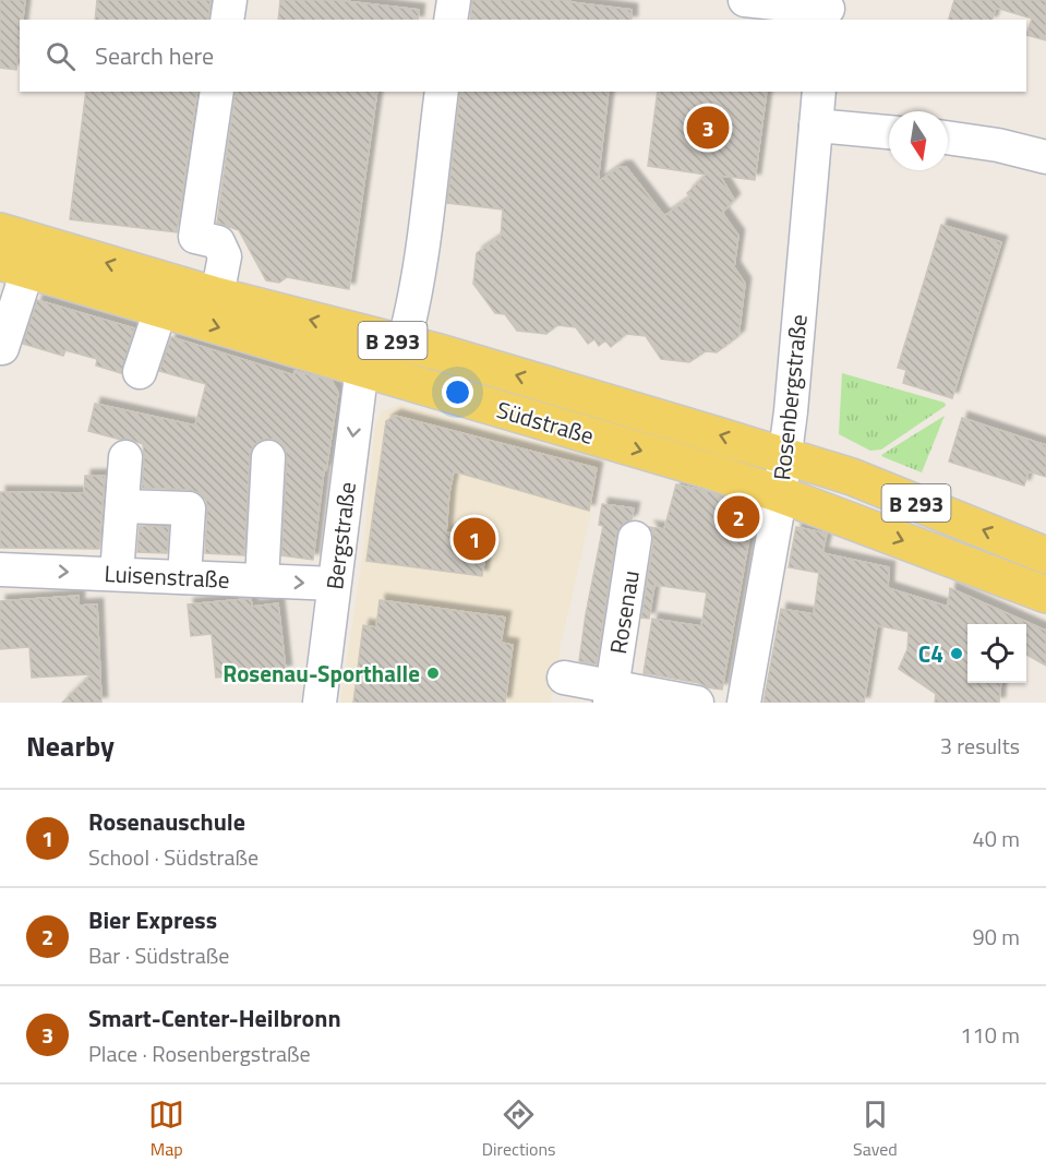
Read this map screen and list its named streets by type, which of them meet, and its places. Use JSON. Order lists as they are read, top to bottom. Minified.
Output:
{"streets":{"main road":["B 293","Südstraße"],"street":["Rosenbergstraße","Bergstraße","Luisenstraße","Rosenau"]},"crossings":[["Rosenbergstraße","Südstraße"],["Südstraße","Bergstraße"],["Bergstraße","Luisenstraße"]],"one_way":["Luisenstraße"],"places":["C4","Rosenau-Sporthalle"],"north":"bottom","page":{"search":"Search here","pins":["3","2","1"],"heading":["Nearby","3 results"],"list":[{"mark":"1","name":"Rosenauschule","note":"School · Südstraße","value":"40 m"},{"mark":"2","name":"Bier Express","note":"Bar · Südstraße","value":"90 m"},{"mark":"3","name":"Smart-Center-Heilbronn","note":"Place · Rosenbergstraße","value":"110 m"}],"nav":["Map","Directions","Saved"]}}
